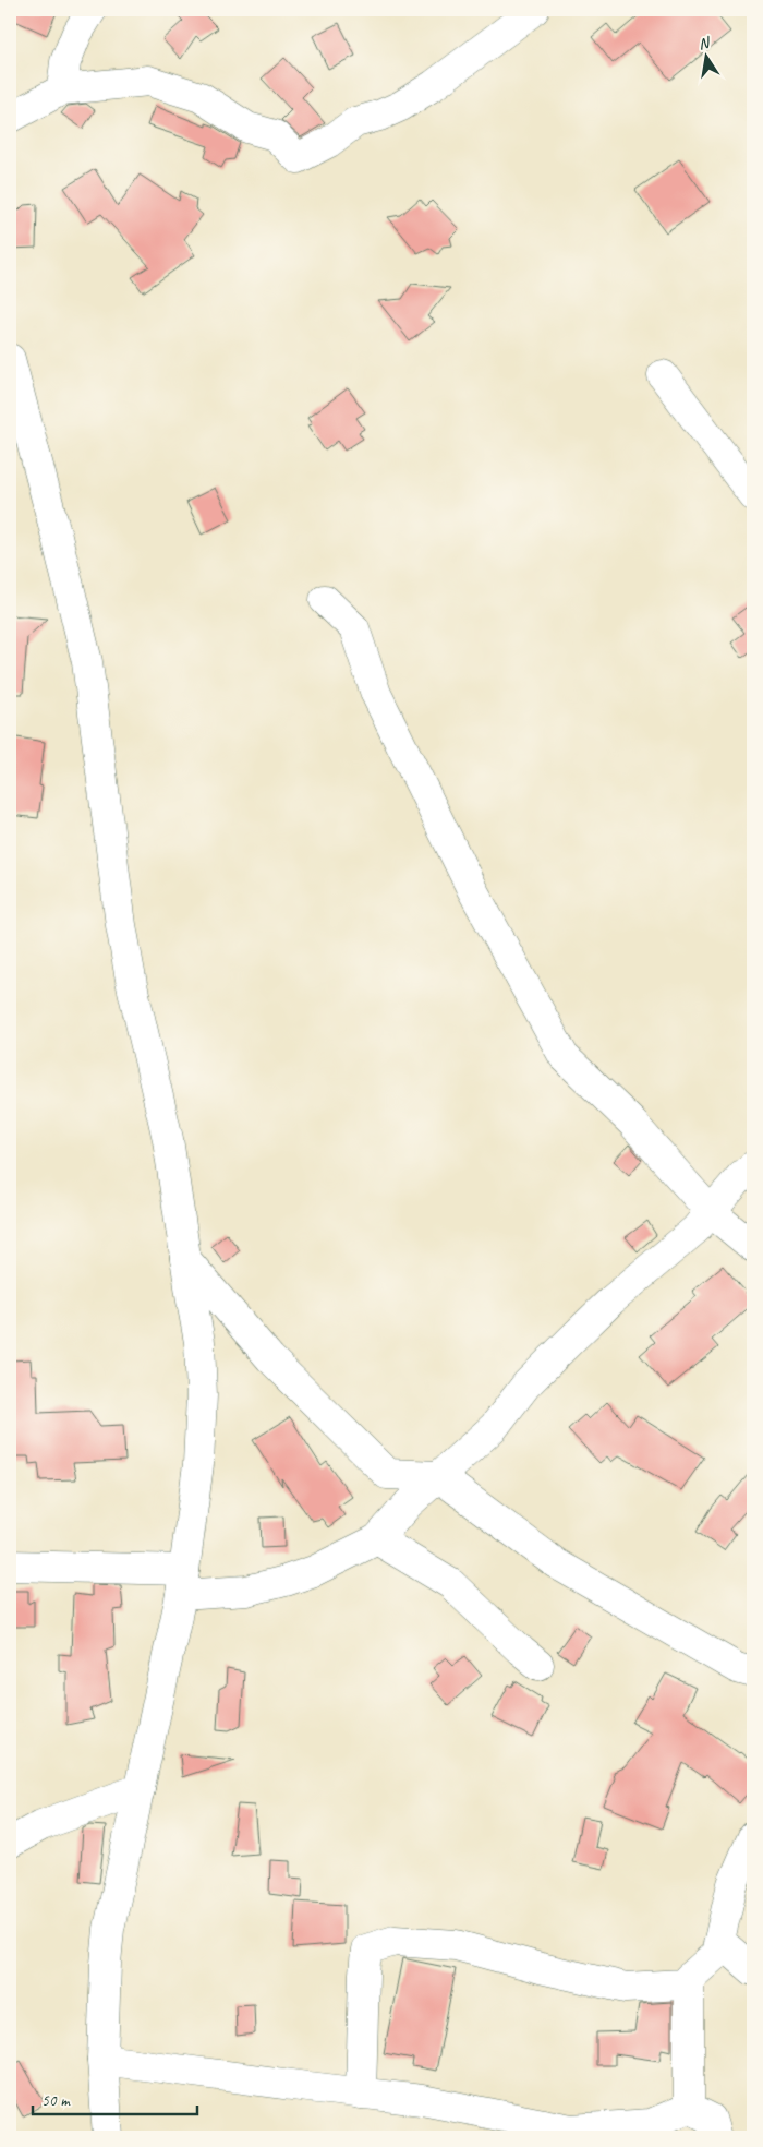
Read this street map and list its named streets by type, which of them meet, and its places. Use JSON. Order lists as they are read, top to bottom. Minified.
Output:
{"scale_bar":"50 m","north":"top"}
